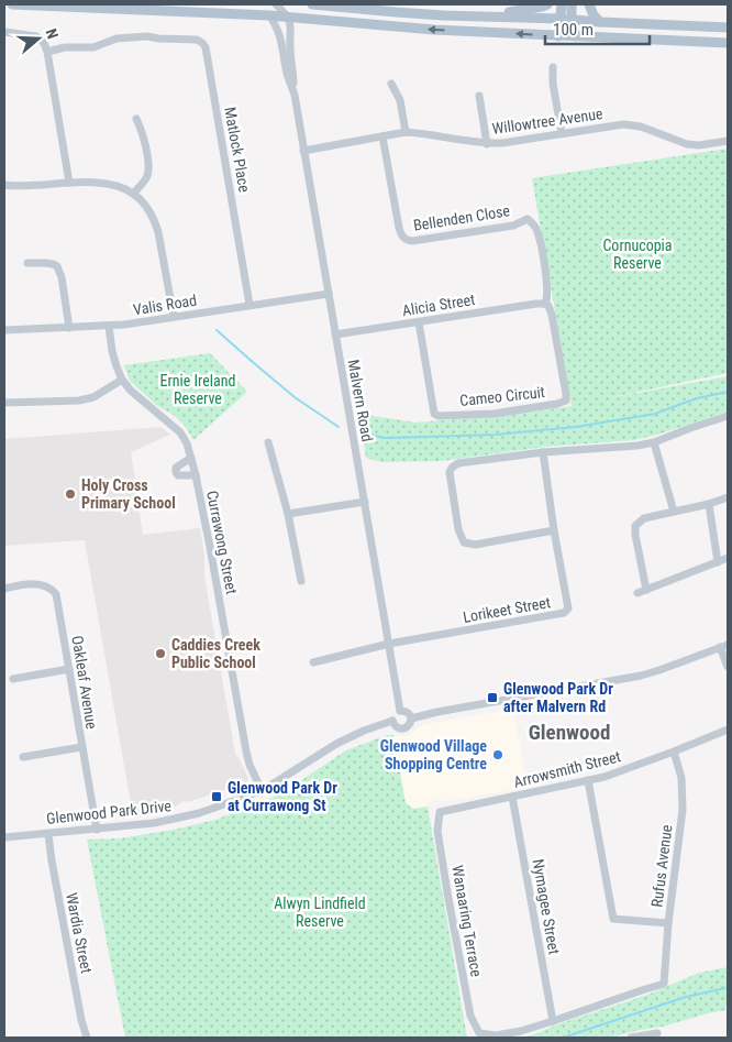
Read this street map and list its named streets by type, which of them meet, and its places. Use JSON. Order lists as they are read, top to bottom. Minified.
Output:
{"streets":{"street":["Willowtree Avenue","Matlock Place","Bellenden Close","Valis Road","Alicia Street","Cameo Circuit","Malvern Road","Currawong Street","Lorikeet Street","Oakleaf Avenue","Arrowsmith Street","Glenwood Park Drive","Rufus Avenue","Nymagee Street","Wanaaring Terrace","Wardia Street"]},"crossings":[["Willowtree Avenue","Bellenden Close"],["Willowtree Avenue","Malvern Road"],["Matlock Place","Valis Road"],["Bellenden Close","Alicia Street"],["Bellenden Close","Cameo Circuit"],["Valis Road","Malvern Road"],["Valis Road","Currawong Street"],["Alicia Street","Cameo Circuit"],["Alicia Street","Malvern Road"],["Malvern Road","Lorikeet Street"],["Malvern Road","Glenwood Park Drive"],["Currawong Street","Glenwood Park Drive"],["Oakleaf Avenue","Glenwood Park Drive"],["Arrowsmith Street","Rufus Avenue"],["Arrowsmith Street","Nymagee Street"],["Arrowsmith Street","Wanaaring Terrace"],["Glenwood Park Drive","Wardia Street"],["Rufus Avenue","Nymagee Street"],["Rufus Avenue","Wanaaring Terrace"],["Nymagee Street","Wanaaring Terrace"]],"districts":["Glenwood"],"parks":["Cornucopia Reserve","Ernie Ireland Reserve","Alwyn Lindfield Reserve"],"places":{"other":["Holy Cross Primary School","Caddies Creek Public School","Glenwood Village Shopping Centre"],"transit":["Glenwood Park Dr after Malvern Rd","Glenwood Park Dr at Currawong St"]},"scale_bar":"100 m","north":"right"}
